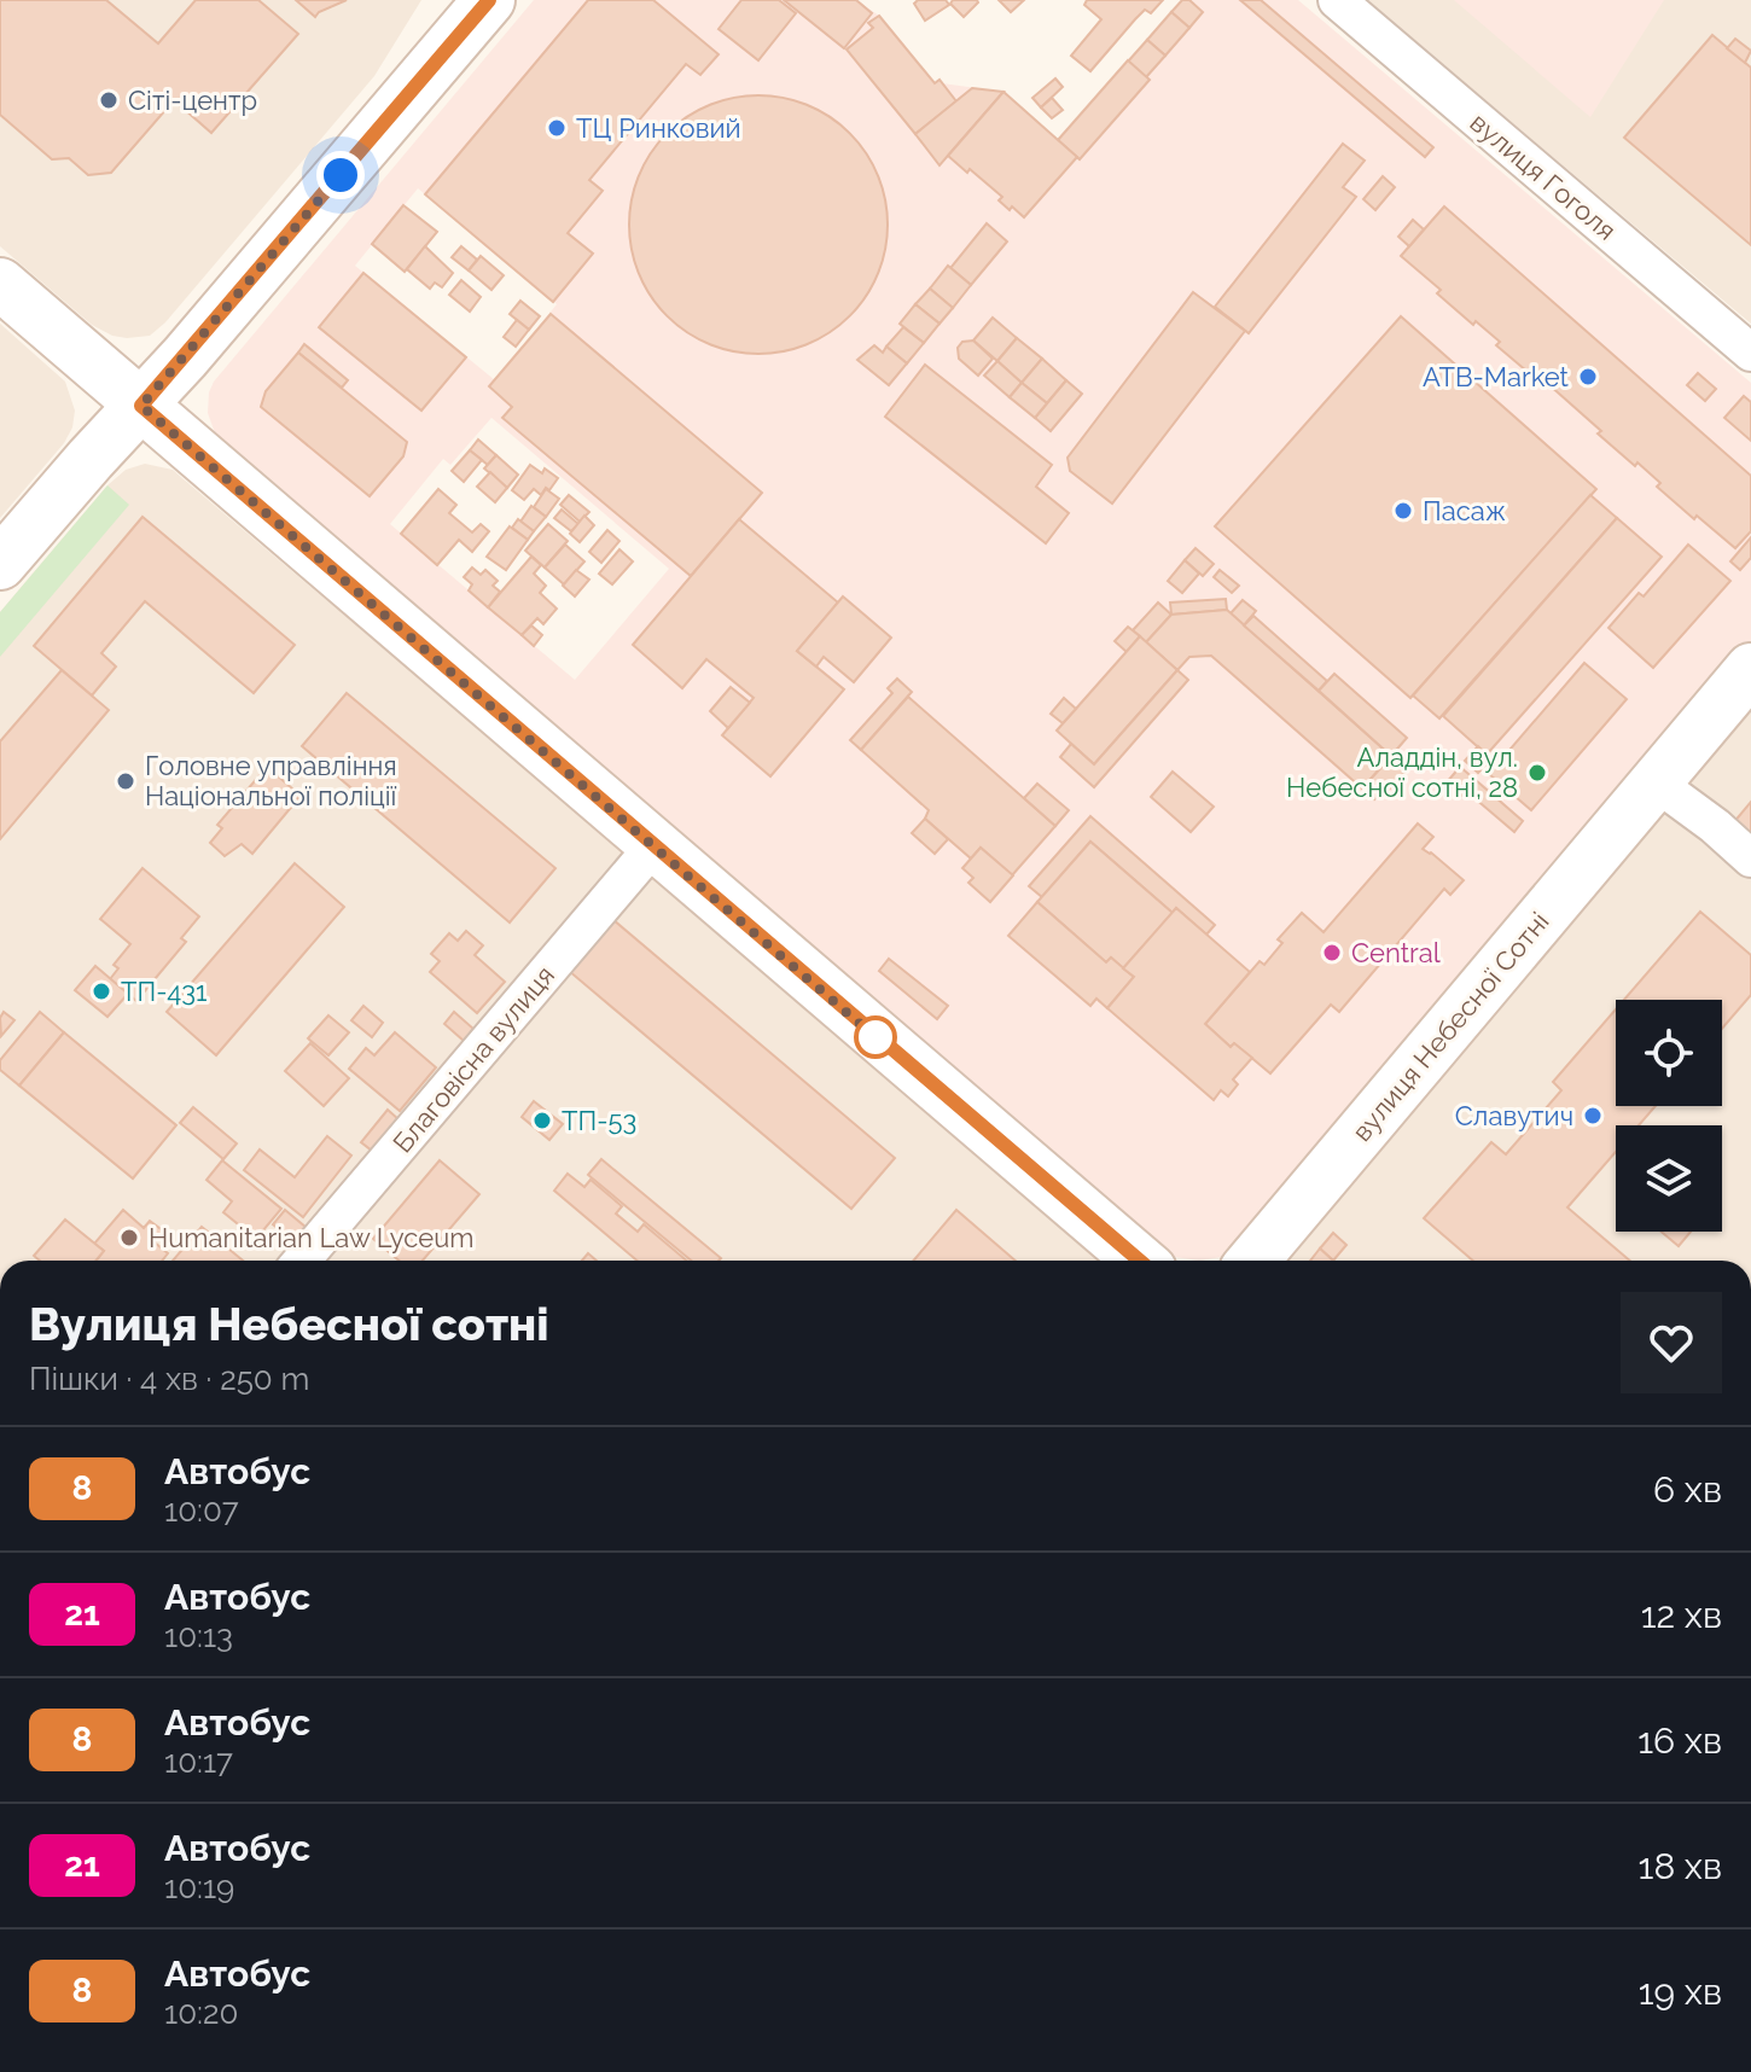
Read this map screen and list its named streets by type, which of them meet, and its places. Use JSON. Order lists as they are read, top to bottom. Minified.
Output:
{"streets":{"main road":["вулиця Небесної Сотні"],"street":["вулиця Гоголя","Благовісна вулиця"]},"places":["Сіті-центр","ТЦ Ринковий","ATB-Market","Пасаж","Аладдін, вул. Небесної сотні, 28","Головне управління Національної поліції","Central","ТП-431","Славутич","ТП-53","Humanitarian Law Lyceum"],"lines":["bus line 8"],"page":{"heading":["Вулиця Небесної сотні","Пішки · 4 хв · 250 m"],"list":[{"mark":"8","name":"Автобус","note":"10:07","value":"6 хв"},{"mark":"21","name":"Автобус","note":"10:13","value":"12 хв"},{"mark":"8","name":"Автобус","note":"10:17","value":"16 хв"},{"mark":"21","name":"Автобус","note":"10:19","value":"18 хв"},{"mark":"8","name":"Автобус","note":"10:20","value":"19 хв"}]}}
